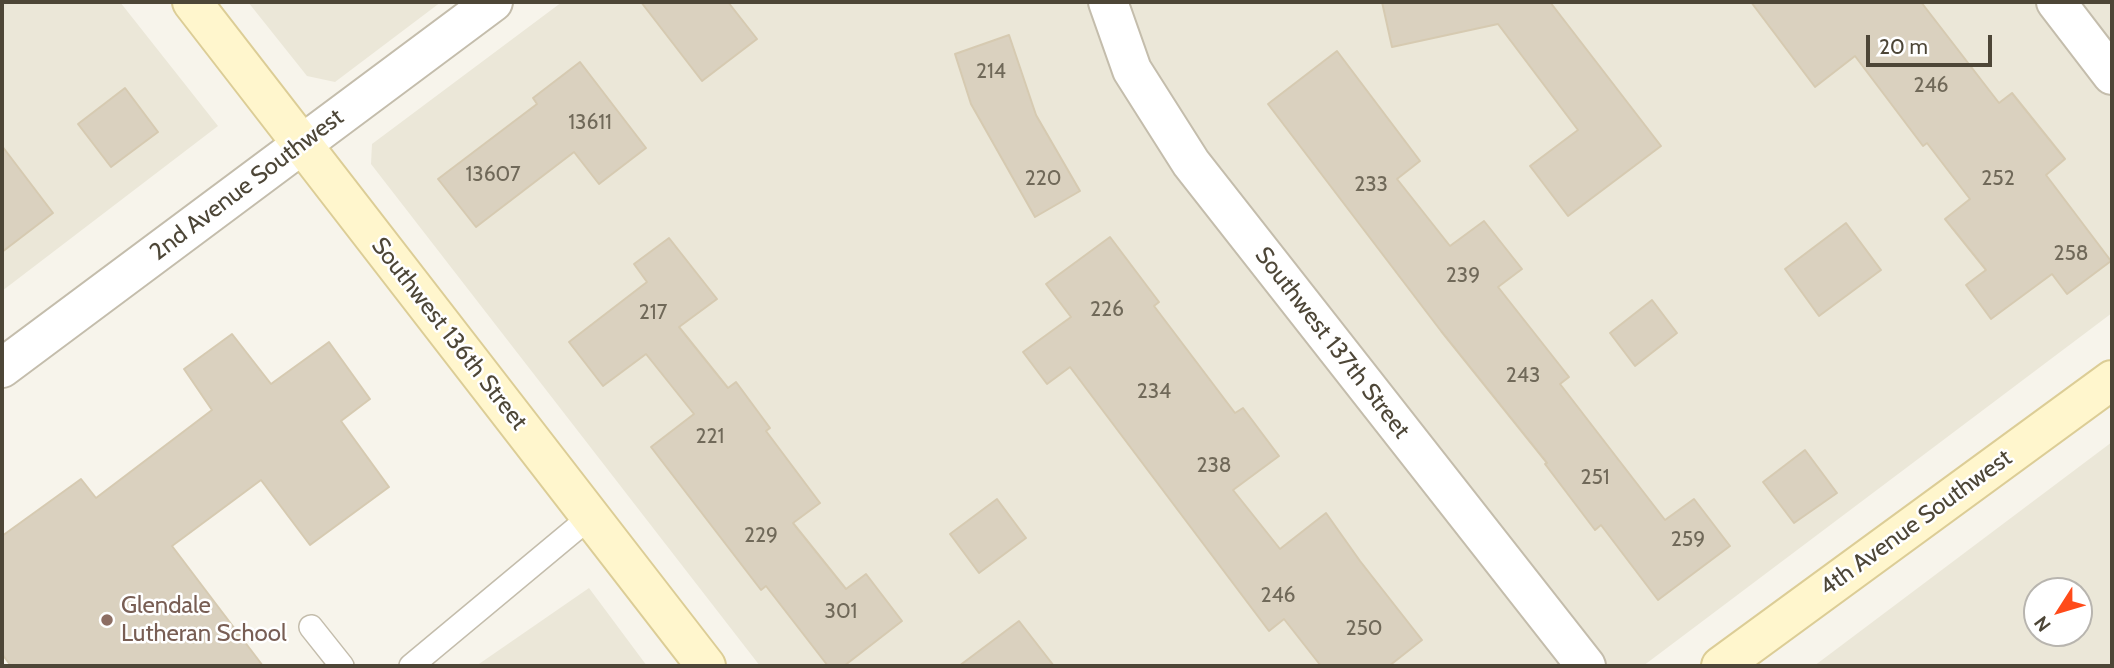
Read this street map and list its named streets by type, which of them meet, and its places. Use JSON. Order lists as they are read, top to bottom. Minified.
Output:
{"streets":{"street":["2nd Avenue Southwest","Southwest 136th Street","Southwest 137th Street","4th Avenue Southwest"]},"crossings":[["2nd Avenue Southwest","Southwest 136th Street"]],"places":["Glendale Lutheran School"],"house_numbers":["214","246","13611","13607","220","252","233","258","239","226","217","243","234","221","238","251","229","259","246","301","250"],"scale_bar":"20 m","north":"bottom left"}
